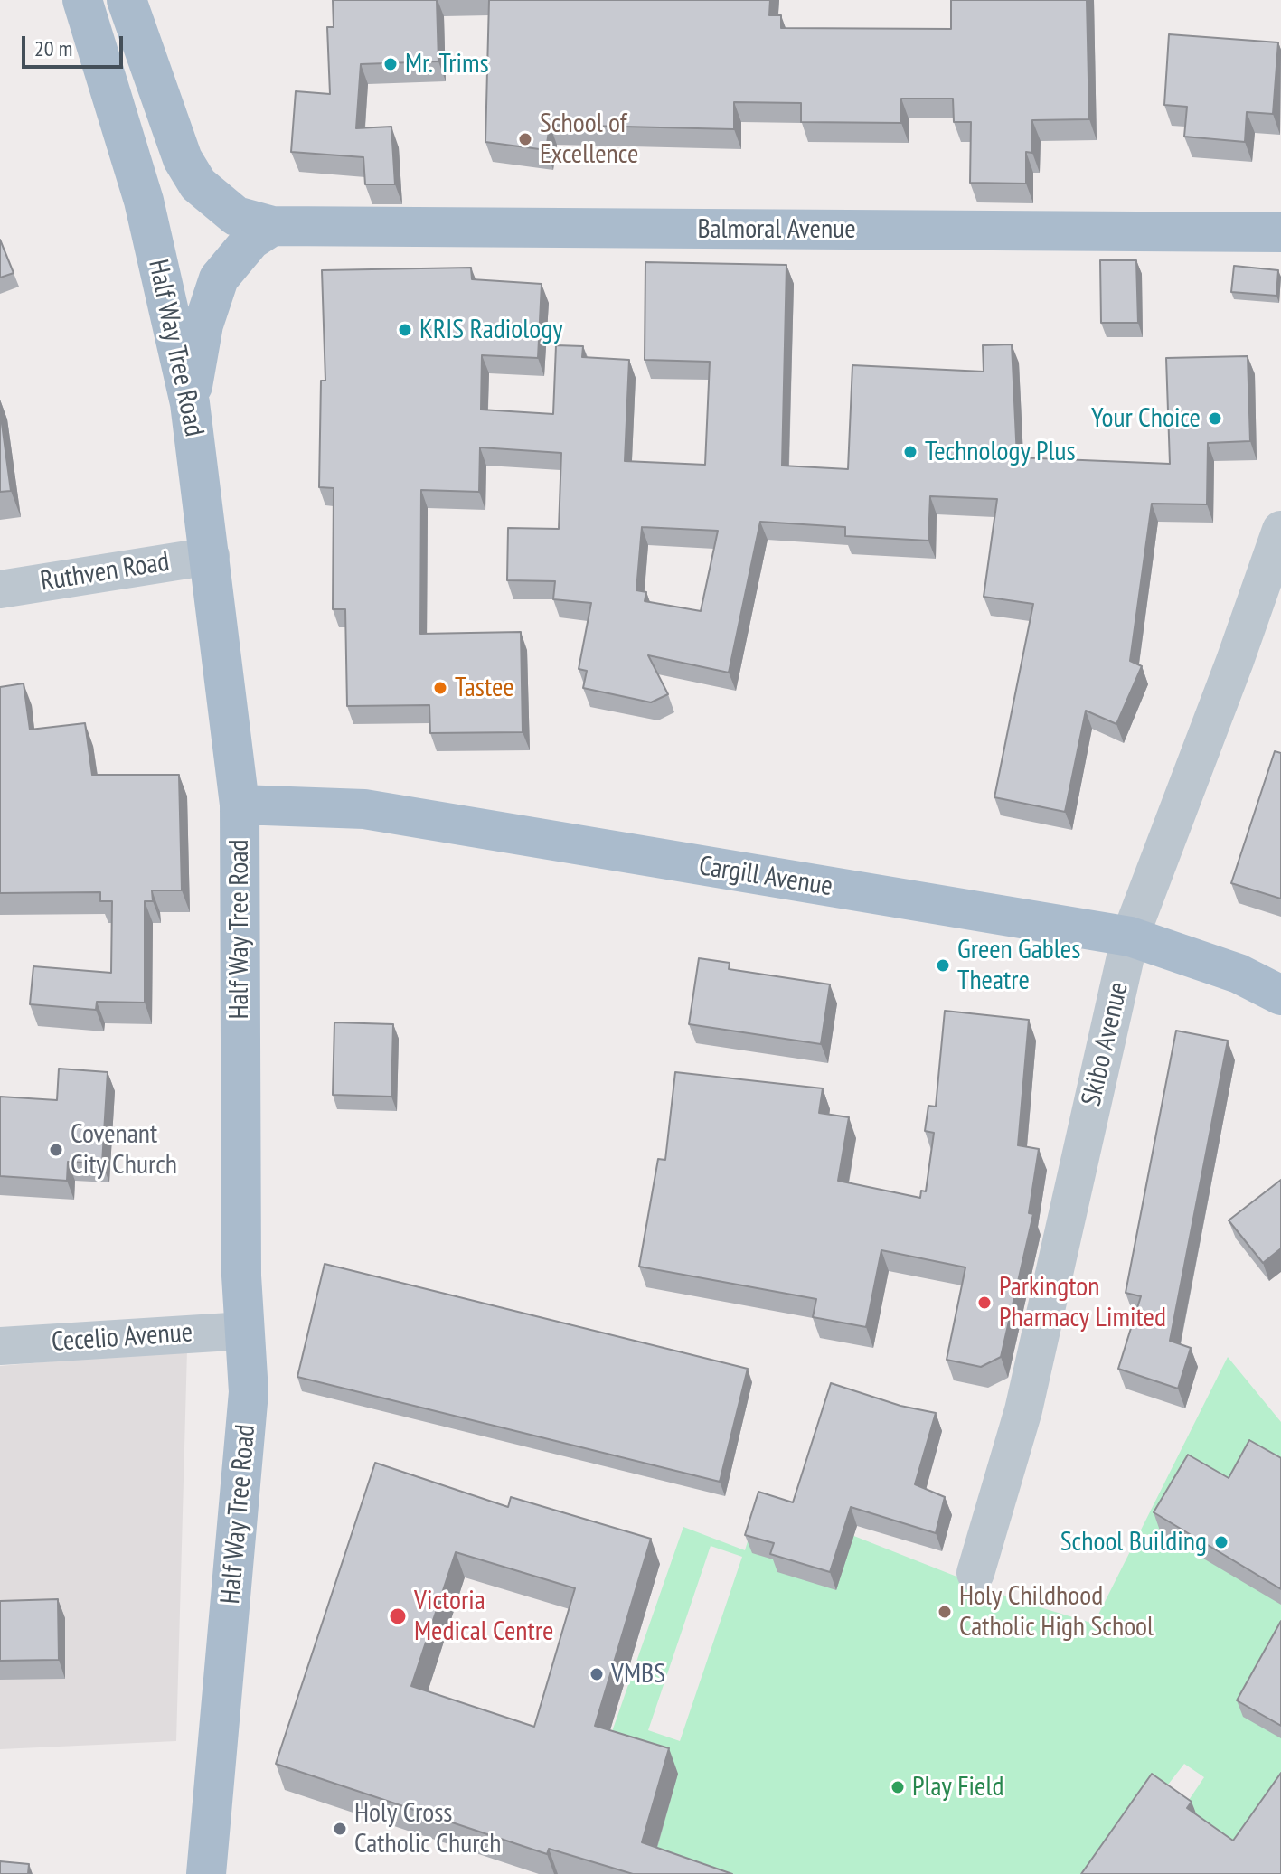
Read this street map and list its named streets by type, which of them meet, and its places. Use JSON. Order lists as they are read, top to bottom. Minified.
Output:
{"streets":{"main road":["Balmoral Avenue","Half Way Tree Road","Cargill Avenue"],"street":["Ruthven Road","Skibo Avenue","Cecelio Avenue"]},"crossings":[["Half Way Tree Road","Ruthven Road"],["Half Way Tree Road","Cargill Avenue"],["Half Way Tree Road","Cecelio Avenue"],["Cargill Avenue","Skibo Avenue"]],"places":["Mr. Trims","School of Excellence","KRIS Radiology","Your Choice","Technology Plus","Tastee","Green Gables Theatre","Covenant City Church","Parkington Pharmacy Limited","School Building","Holy Childhood Catholic High School","Victoria Medical Centre","VMBS","Play Field","Holy Cross Catholic Church"],"scale_bar":"20 m"}
